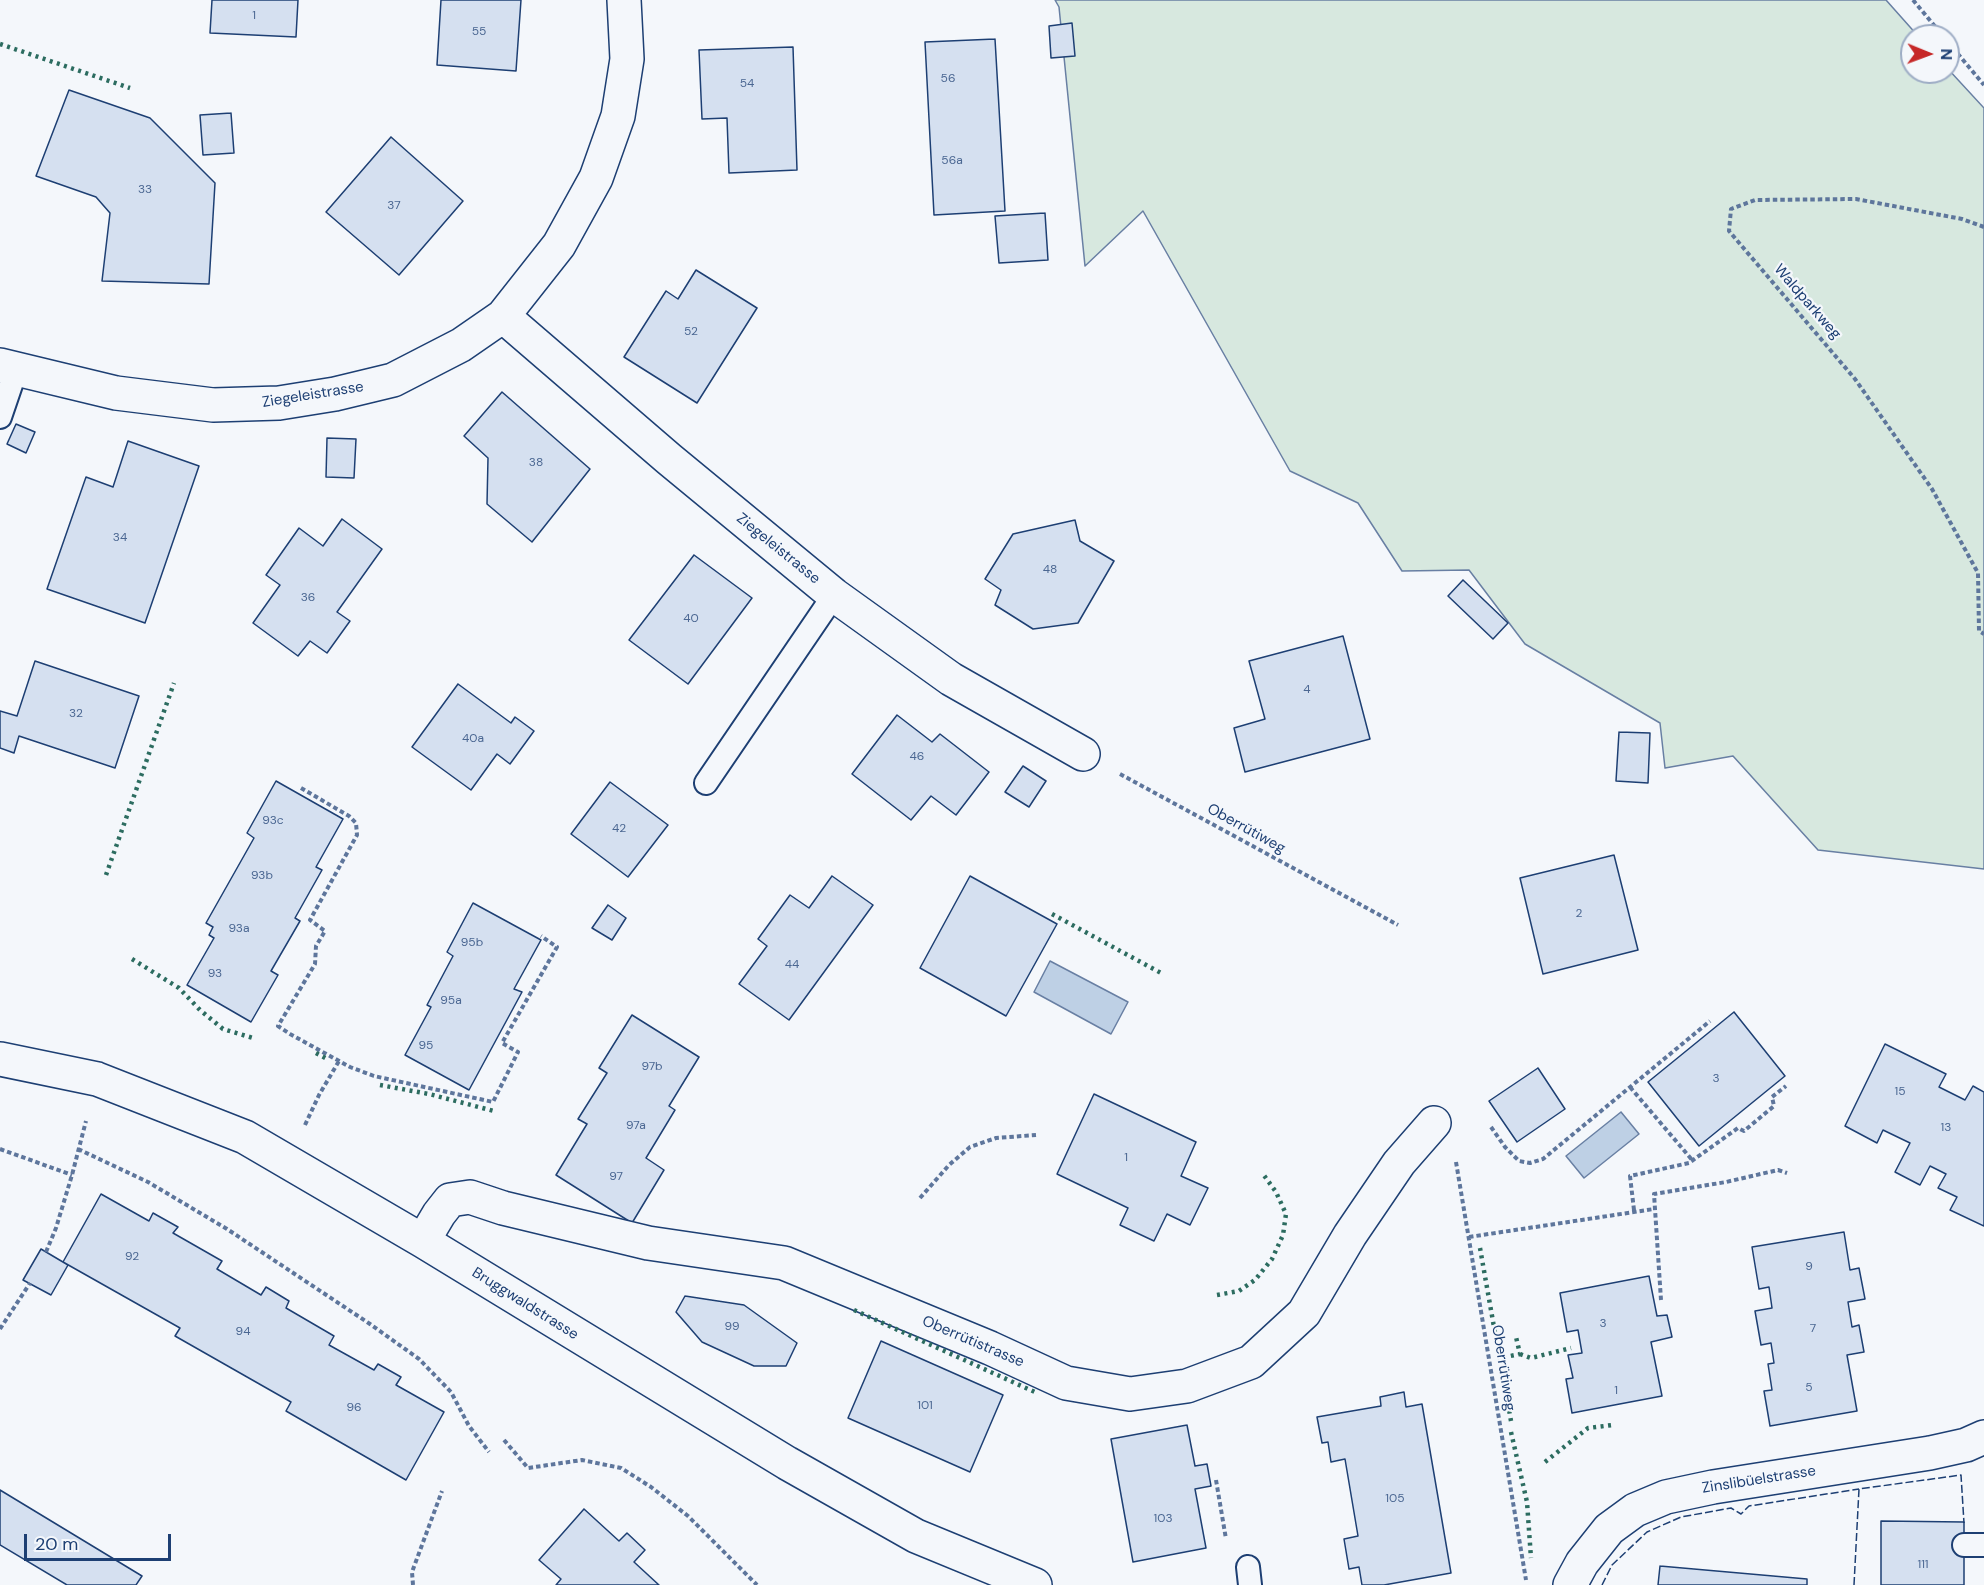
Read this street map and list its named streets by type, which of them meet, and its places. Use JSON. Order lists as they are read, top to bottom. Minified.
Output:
{"streets":{"street":["Ziegeleistrasse","Bruggwaldstrasse","Oberrütistrasse","Zinslibüelstrasse"],"path":["Waldparkweg","Oberrütiweg"]},"crossings":[["Ziegeleistrasse","Oberrütiweg"],["Bruggwaldstrasse","Oberrütistrasse"]],"house_numbers":["1","55","56","54","56a","33","37","52","38","34","48","36","40","4","32","40a","46","93c","42","93b","2","93a","95b","44","93","95a","95","97b","3","15","97a","13","1","97","92","9","3","99","7","94","5","1","101","96","105","103","111"],"scale_bar":"20 m","north":"right"}
